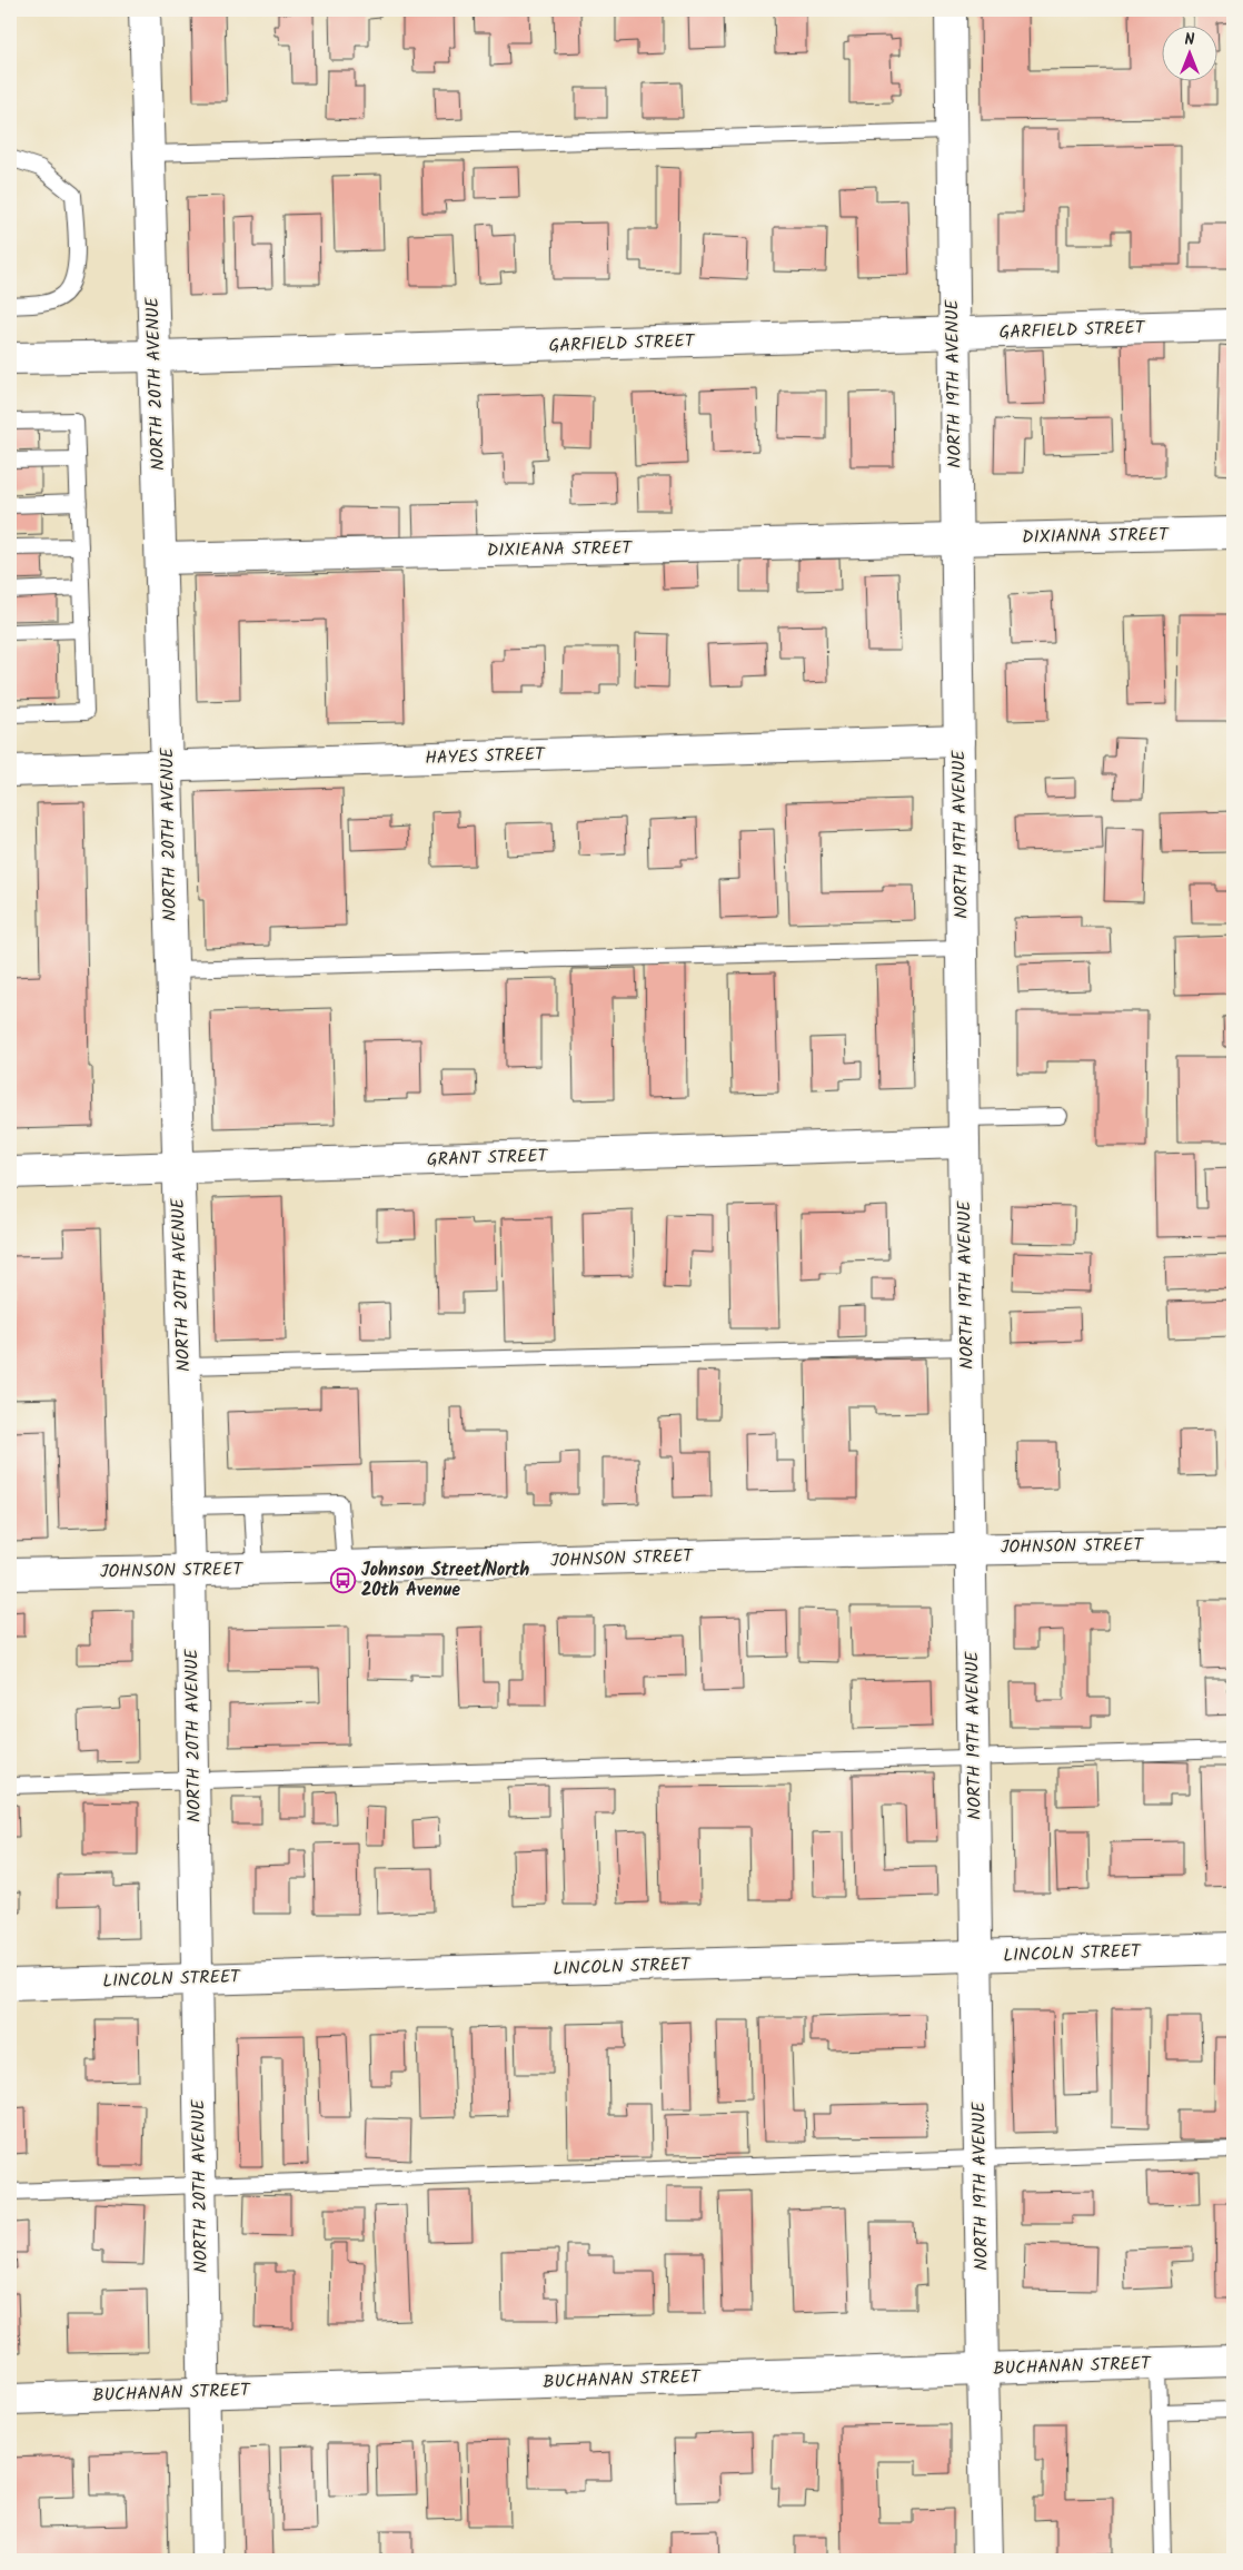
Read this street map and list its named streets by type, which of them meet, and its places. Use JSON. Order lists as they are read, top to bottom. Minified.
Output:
{"streets":{"street":["GARFIELD STREET","NORTH 20TH AVENUE","NORTH 19TH AVENUE","DIXIANNA STREET","DIXIEANA STREET","HAYES STREET","GRANT STREET","JOHNSON STREET","LINCOLN STREET","BUCHANAN STREET"]},"crossings":[["GARFIELD STREET","NORTH 20TH AVENUE"],["GARFIELD STREET","NORTH 19TH AVENUE"],["NORTH 20TH AVENUE","DIXIEANA STREET"],["NORTH 20TH AVENUE","HAYES STREET"],["NORTH 20TH AVENUE","GRANT STREET"],["NORTH 20TH AVENUE","JOHNSON STREET"],["NORTH 20TH AVENUE","LINCOLN STREET"],["NORTH 20TH AVENUE","BUCHANAN STREET"],["NORTH 19TH AVENUE","DIXIANNA STREET"],["NORTH 19TH AVENUE","DIXIEANA STREET"],["NORTH 19TH AVENUE","HAYES STREET"],["NORTH 19TH AVENUE","GRANT STREET"],["NORTH 19TH AVENUE","JOHNSON STREET"],["NORTH 19TH AVENUE","LINCOLN STREET"],["NORTH 19TH AVENUE","BUCHANAN STREET"],["DIXIANNA STREET","DIXIEANA STREET"]],"places":{"bus stop":["Johnson Street/North 20th Avenue"]},"north":"top"}
